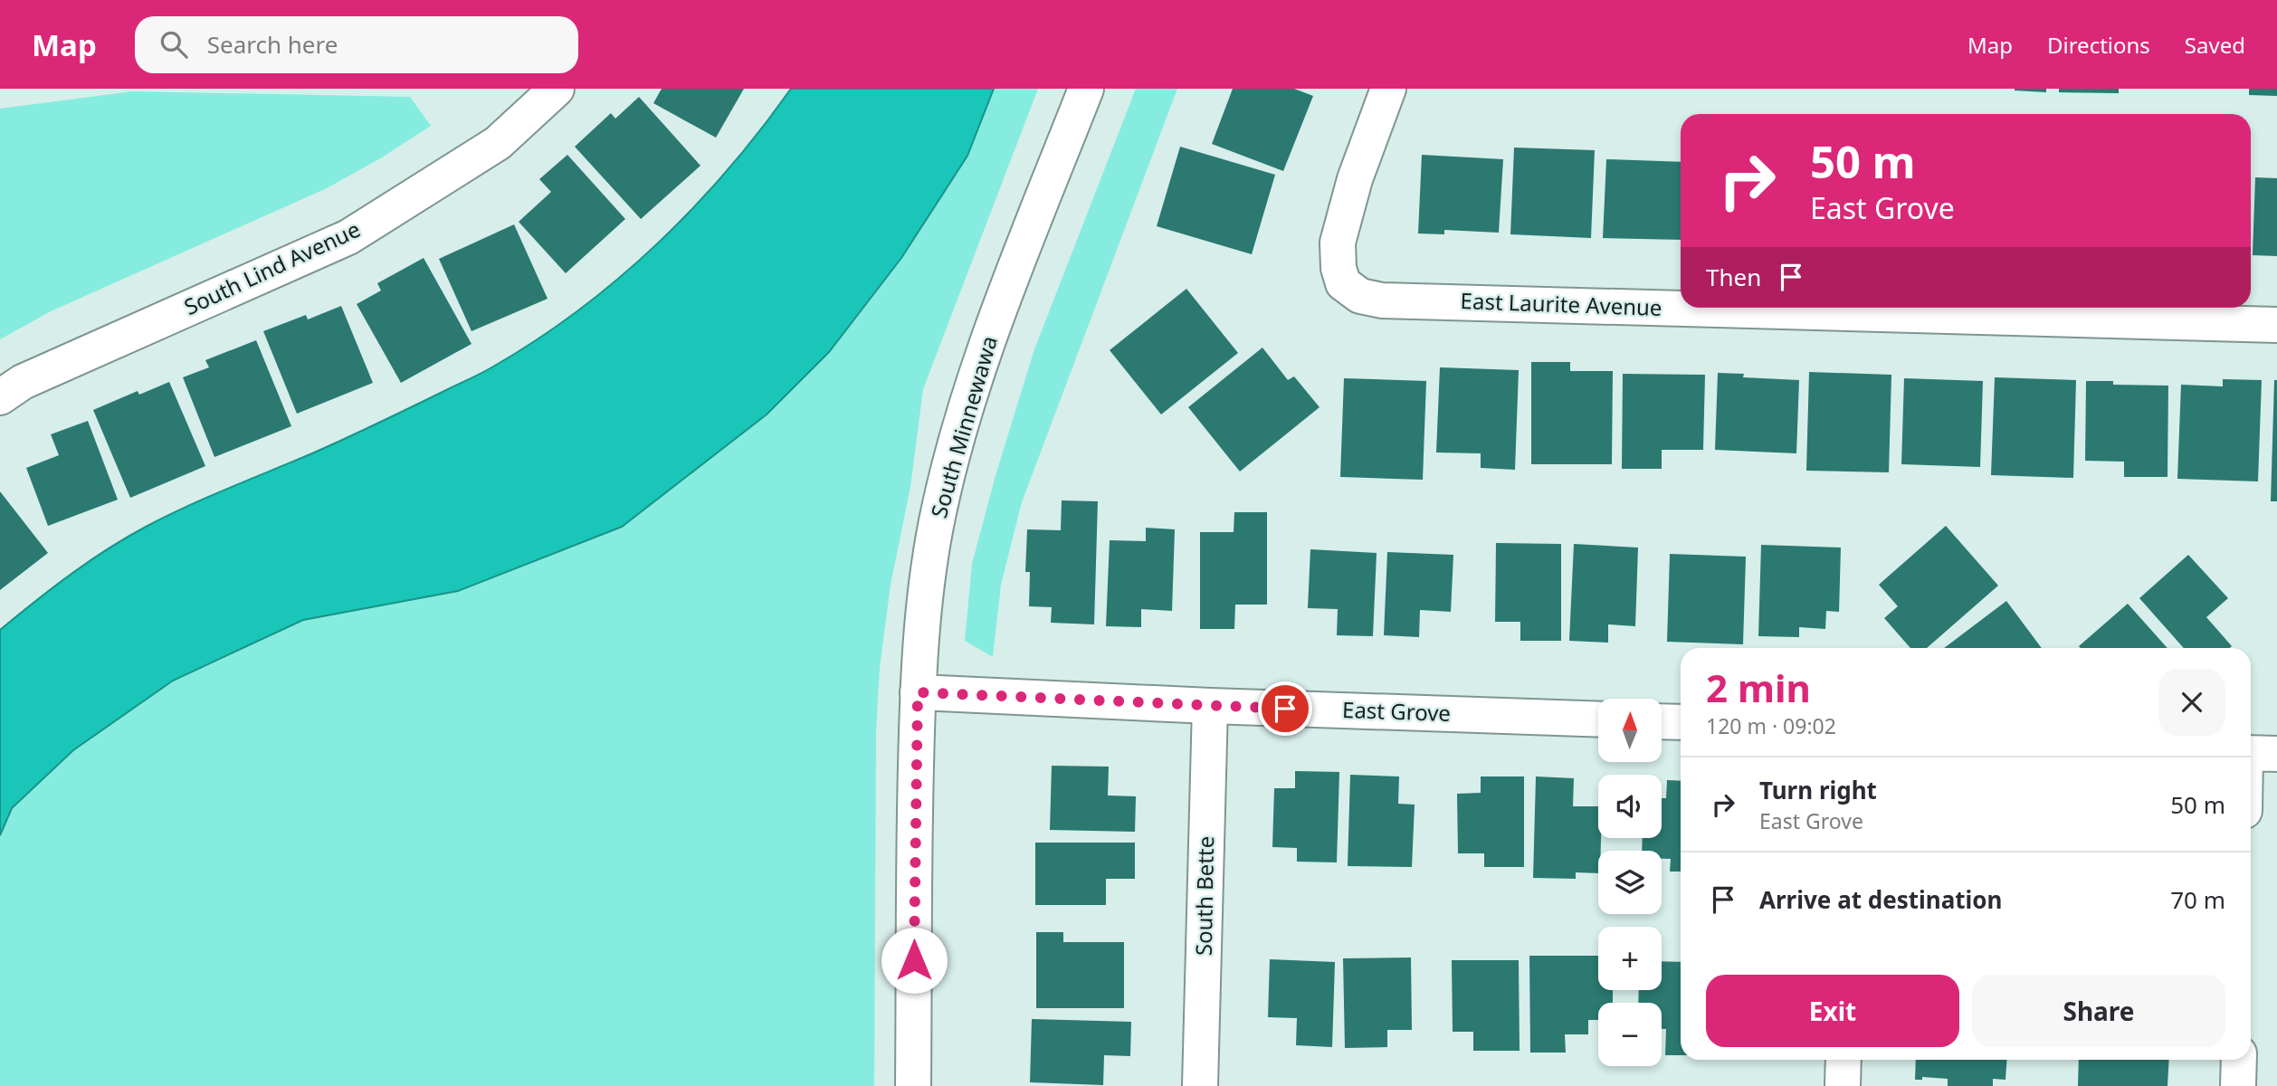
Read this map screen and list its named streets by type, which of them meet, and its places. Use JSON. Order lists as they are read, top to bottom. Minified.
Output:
{"streets":{"street":["South Lind Avenue","East Laurite Avenue","South Minnewawa","East Grove","South Bette"]},"crossings":[["South Minnewawa","East Grove"],["East Grove","South Bette"]],"north":"top","page":{"header":"Map","search":"Search here","nav":["Map","Directions","Saved"],"turn":["50 m","East Grove"],"then":"Then","heading":["2 min","120 m · 09:02"],"map_buttons":["+","−"],"list":[{"name":"Turn right","note":"East Grove","value":"50 m"},{"name":"Arrive at destination","value":"70 m"}],"buttons":["Exit","Share"]}}
